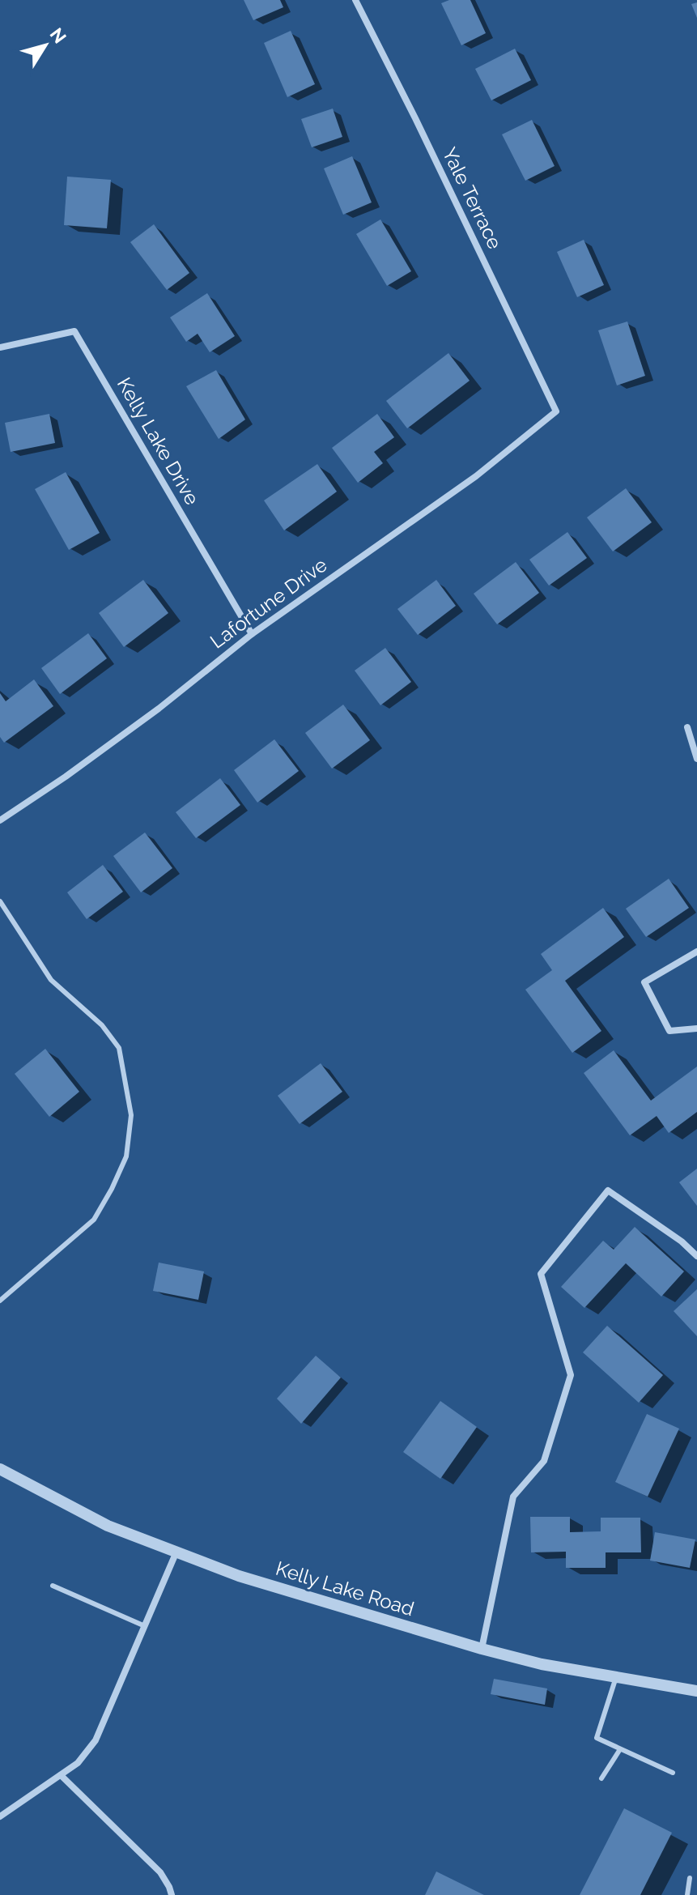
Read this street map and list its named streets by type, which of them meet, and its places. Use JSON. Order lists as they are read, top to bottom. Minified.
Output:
{"streets":{"street":["Yale Terrace","Kelly Lake Drive","Lafortune Drive","Kelly Lake Road"]},"crossings":[["Yale Terrace","Lafortune Drive"],["Kelly Lake Drive","Lafortune Drive"]],"north":"top right"}
